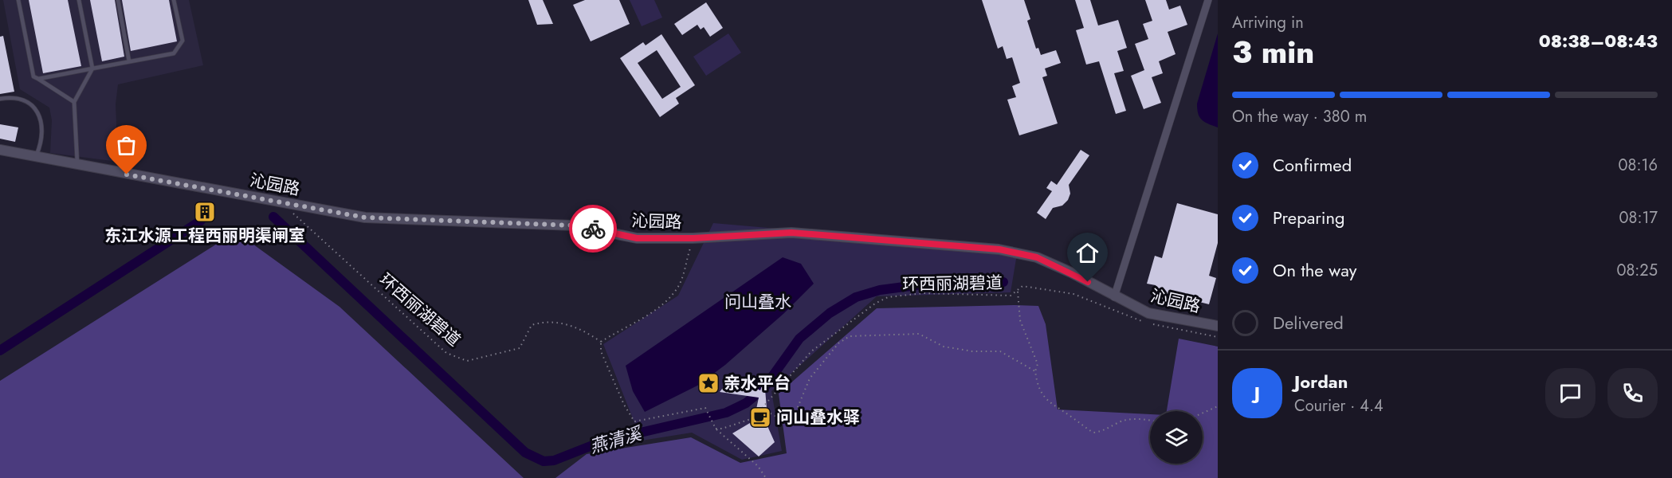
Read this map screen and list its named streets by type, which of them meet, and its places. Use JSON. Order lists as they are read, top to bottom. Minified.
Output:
{"streets":{"street":["沁园路"],"path":["环西丽湖碧道"]},"water":["燕清溪"],"parks":["问山叠水"],"places":{"building":["东江水源工程西丽明渠闸室"],"place":["亲水平台"],"cafe":["问山叠水驿"]},"page":{"heading":["3 min","Arriving in","08:38–08:43"],"panel":["Jordan","Courier · 4.4"],"bar":"On the way · 380 m","list":[["Confirmed","08:16"],["Preparing","08:17"],["On the way","08:25"],"Delivered"],"round":"J"}}
